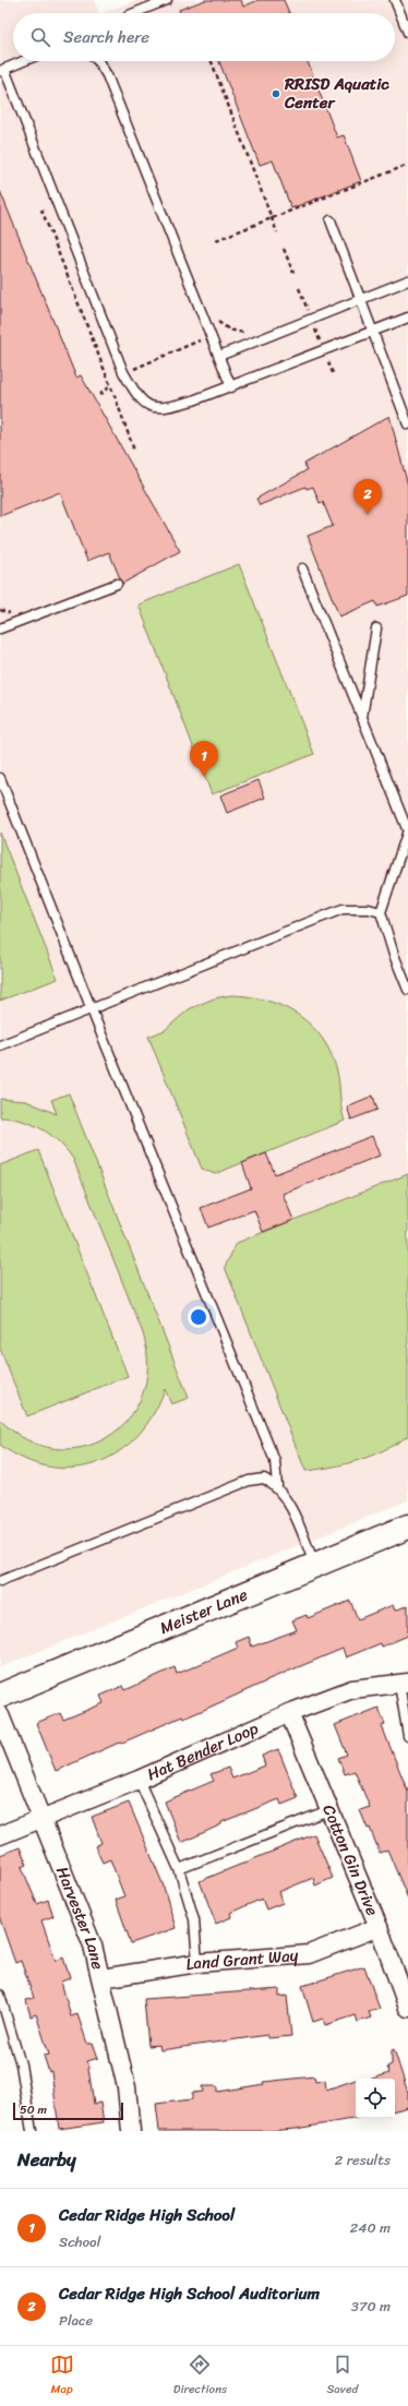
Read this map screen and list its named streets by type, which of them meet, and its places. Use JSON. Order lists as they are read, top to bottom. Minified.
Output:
{"streets":{"street":["Meister Lane","Hat Bender Loop","Cotton Gin Drive","Harvester Lane","Land Grant Way"]},"crossings":[["Hat Bender Loop","Cotton Gin Drive"],["Hat Bender Loop","Harvester Lane"],["Cotton Gin Drive","Land Grant Way"],["Harvester Lane","Land Grant Way"]],"places":["RRISD Aquatic Center"],"scale_bar":"50 m","page":{"search":"Search here","pins":["2","1"],"scale":"50 m","heading":["Nearby","2 results"],"list":[{"mark":"1","name":"Cedar Ridge High School","note":"School","value":"240 m"},{"mark":"2","name":"Cedar Ridge High School Auditorium","note":"Place","value":"370 m"}],"nav":["Map","Directions","Saved"]}}
